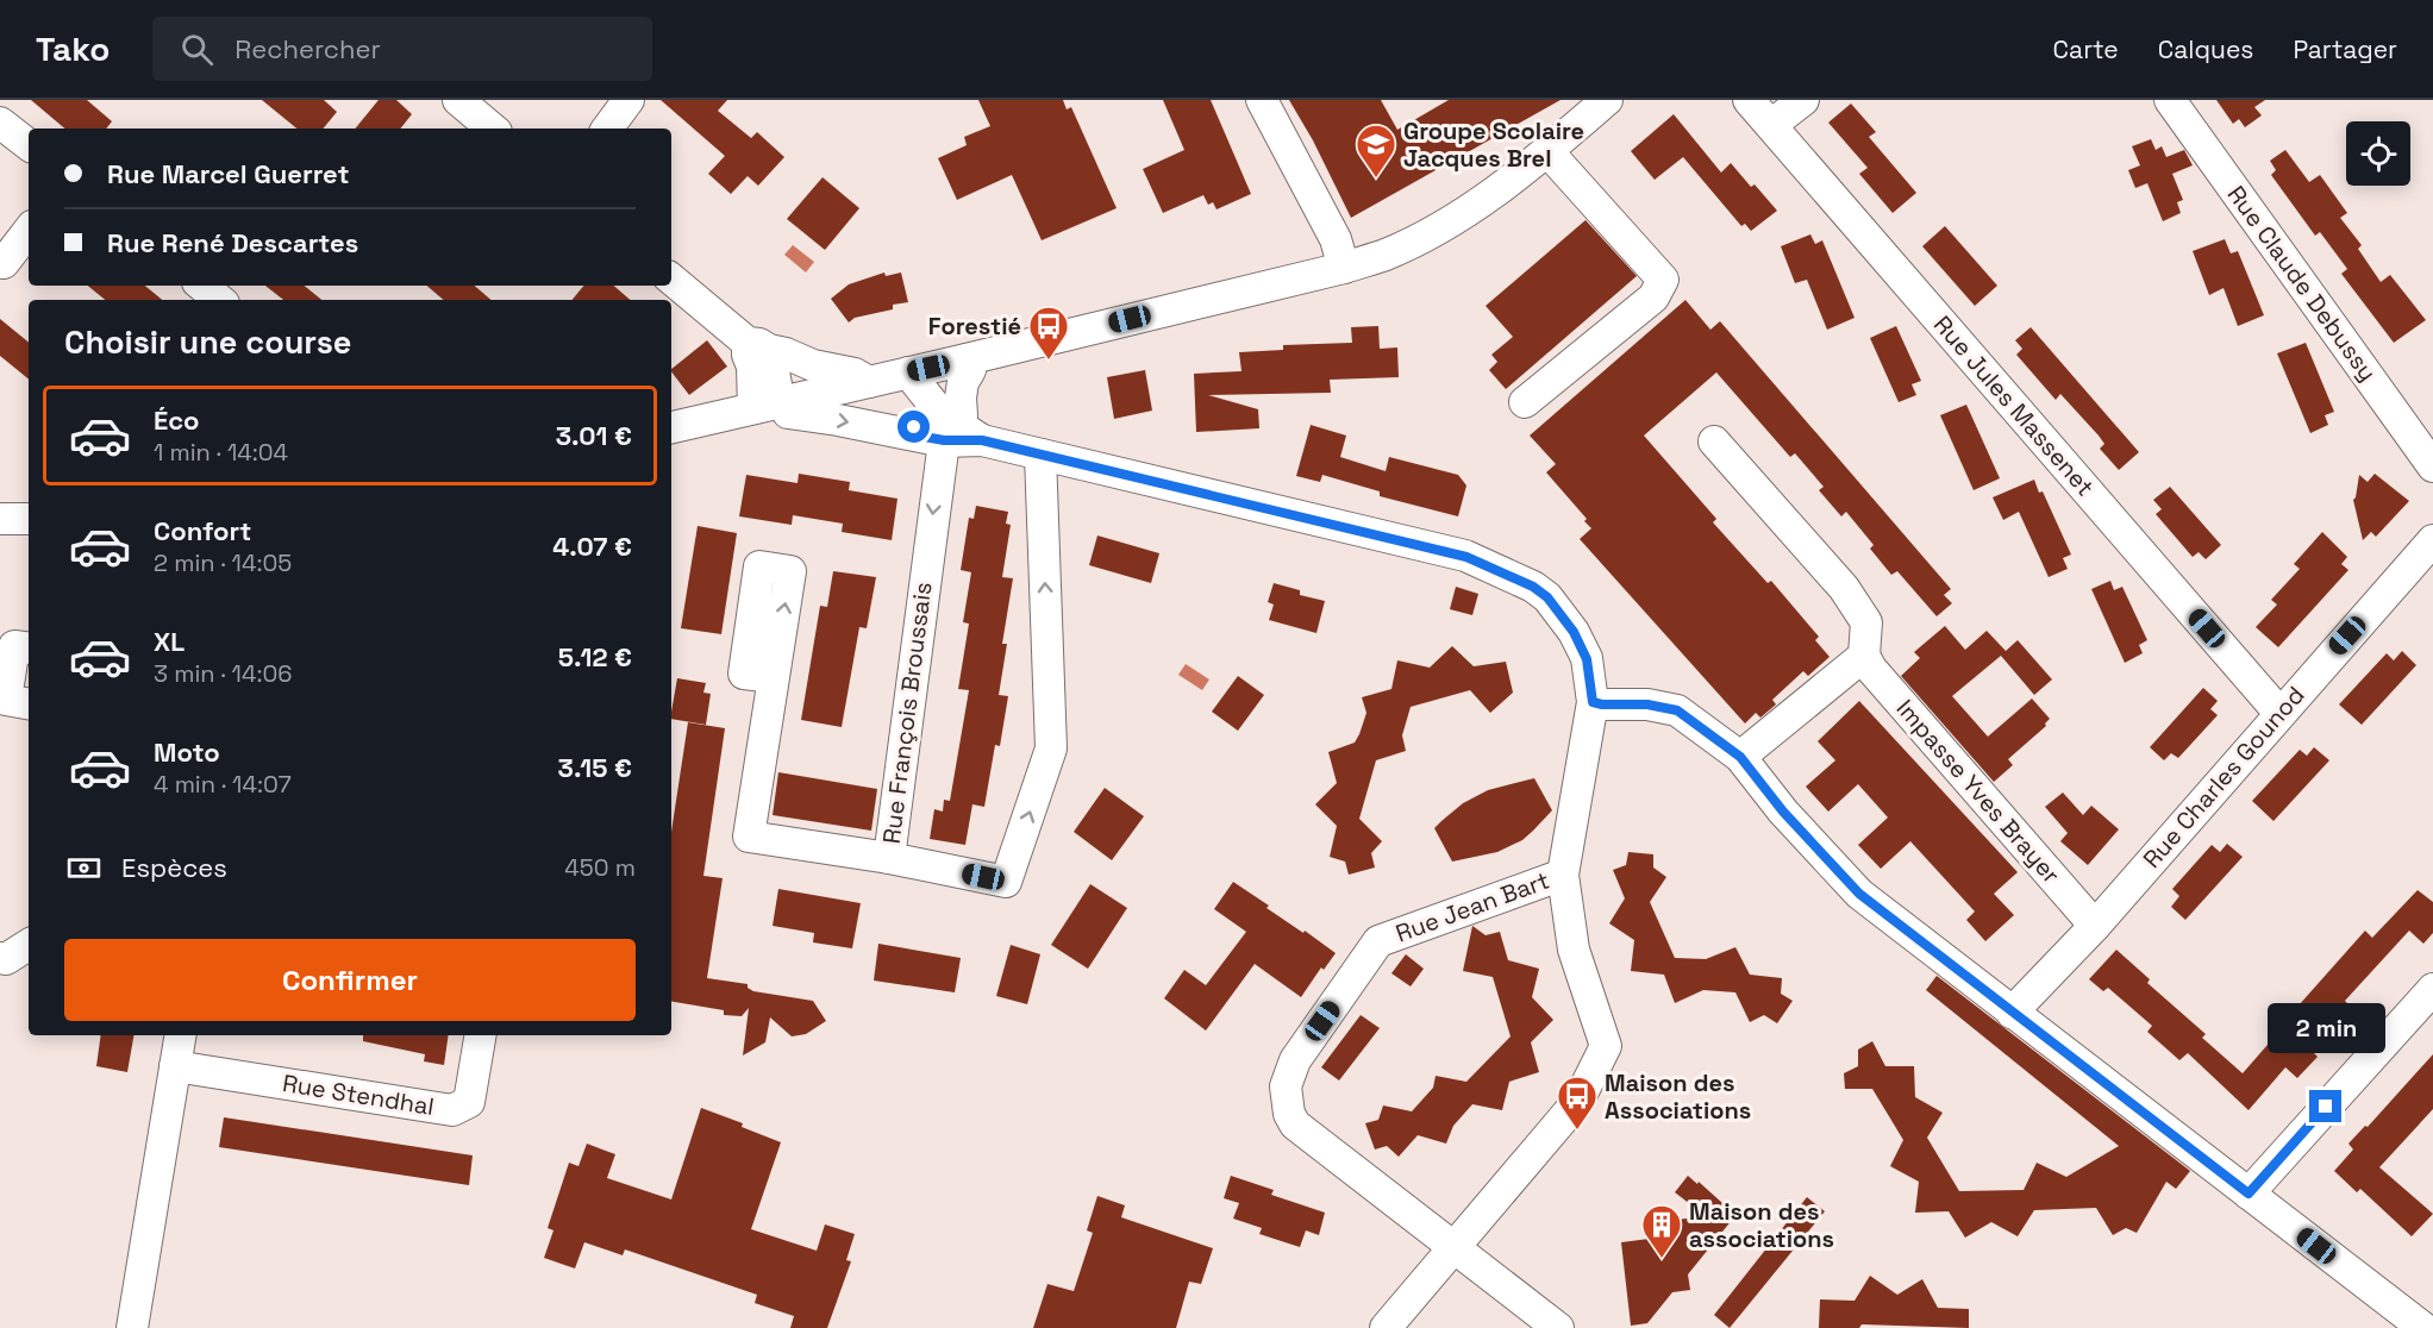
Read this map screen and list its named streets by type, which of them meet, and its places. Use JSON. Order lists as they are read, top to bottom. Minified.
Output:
{"streets":{"street":["Rue Claude Debussy","Rue Jules Massenet","Rue François Broussais","Rue Charles Gounod","Impasse Yves Brayer","Rue Jean Bart","Rue Stendhal"]},"crossings":[["Rue Jules Massenet","Rue Charles Gounod"],["Rue François Broussais","Rue Jean Bart"],["Rue Charles Gounod","Impasse Yves Brayer"]],"places":{"school or university":["Groupe Scolaire Jacques Brel"],"bus stop":["Forestié","Maison des Associations"],"building":["Maison des associations"]},"page":{"header":"Tako","search":"Rechercher","nav":["Carte","Calques","Partager"],"banner":["Rue Marcel Guerret","Rue René Descartes"],"heading":"Choisir une course","list":[{"name":"Éco","note":"1 min · 14:04","value":"3.01 €"},{"name":"Confort","note":"2 min · 14:05","value":"4.07 €"},{"name":"XL","note":"3 min · 14:06","value":"5.12 €"},{"name":"Moto","note":"4 min · 14:07","value":"3.15 €"}],"pay":["Espèces","450 m"],"buttons":"Confirmer","bubble":"2 min"}}
